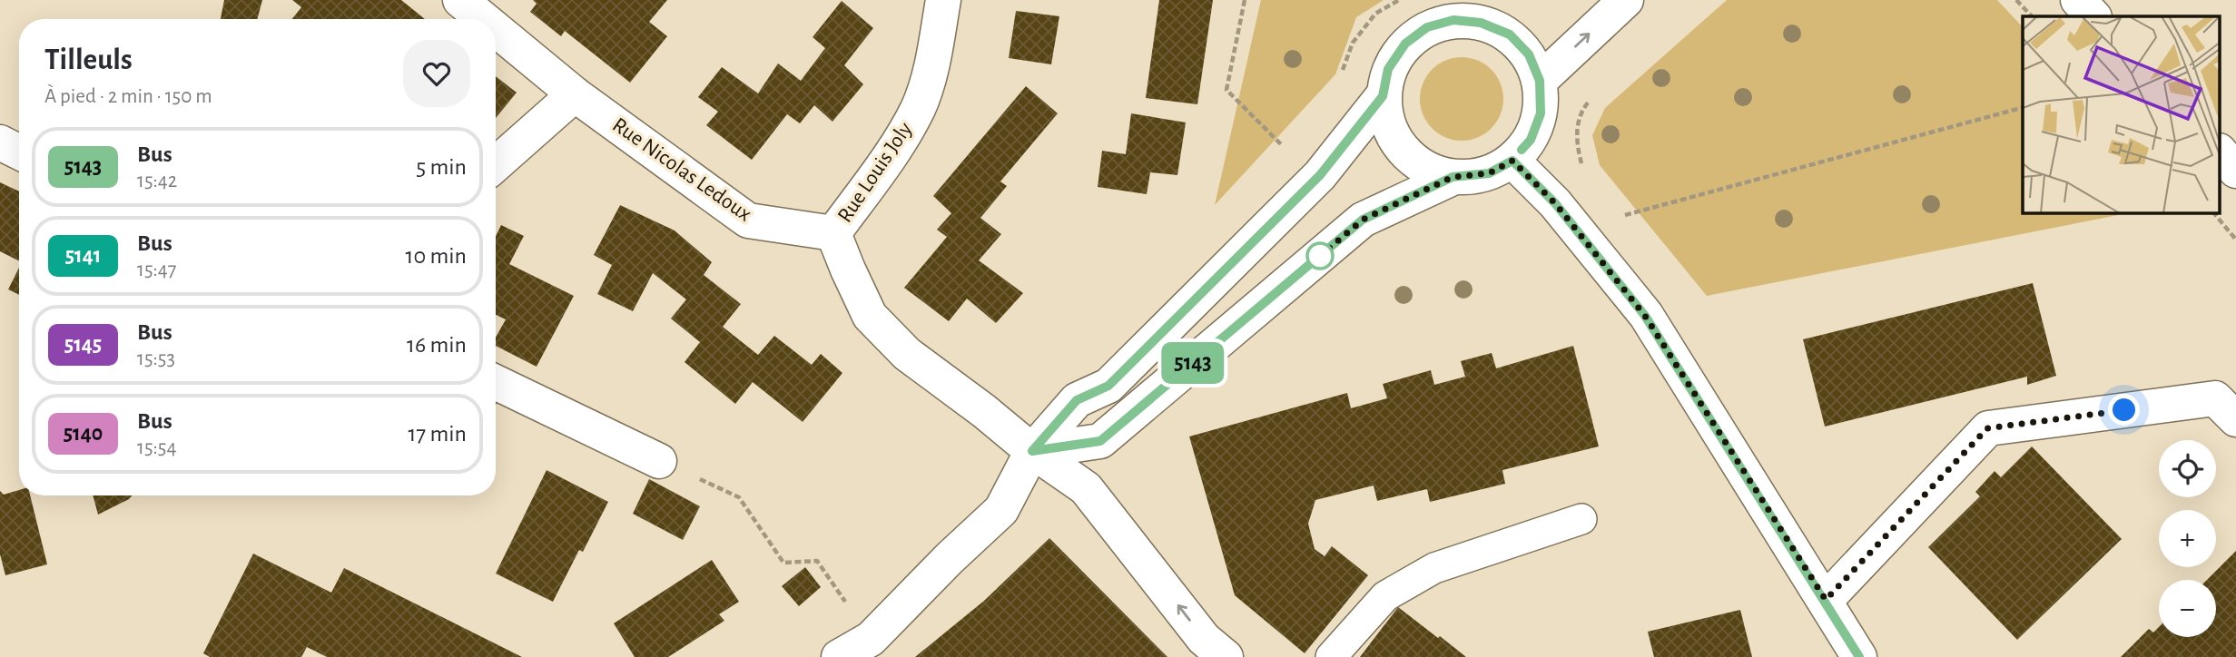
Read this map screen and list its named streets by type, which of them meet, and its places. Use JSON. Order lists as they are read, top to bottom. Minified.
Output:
{"streets":{"street":["Rue Nicolas Ledoux","Rue Louis Joly"]},"crossings":[["Rue Nicolas Ledoux","Rue Louis Joly"]],"lines":["bus line 5143"],"page":{"on_map":"5143","heading":["Tilleuls","À pied · 2 min · 150 m"],"list":[{"mark":"5143","name":"Bus","note":"15:42","value":"5 min"},{"mark":"5141","name":"Bus","note":"15:47","value":"10 min"},{"mark":"5145","name":"Bus","note":"15:53","value":"16 min"},{"mark":"5140","name":"Bus","note":"15:54","value":"17 min"}],"map_buttons":["+","−"]}}
